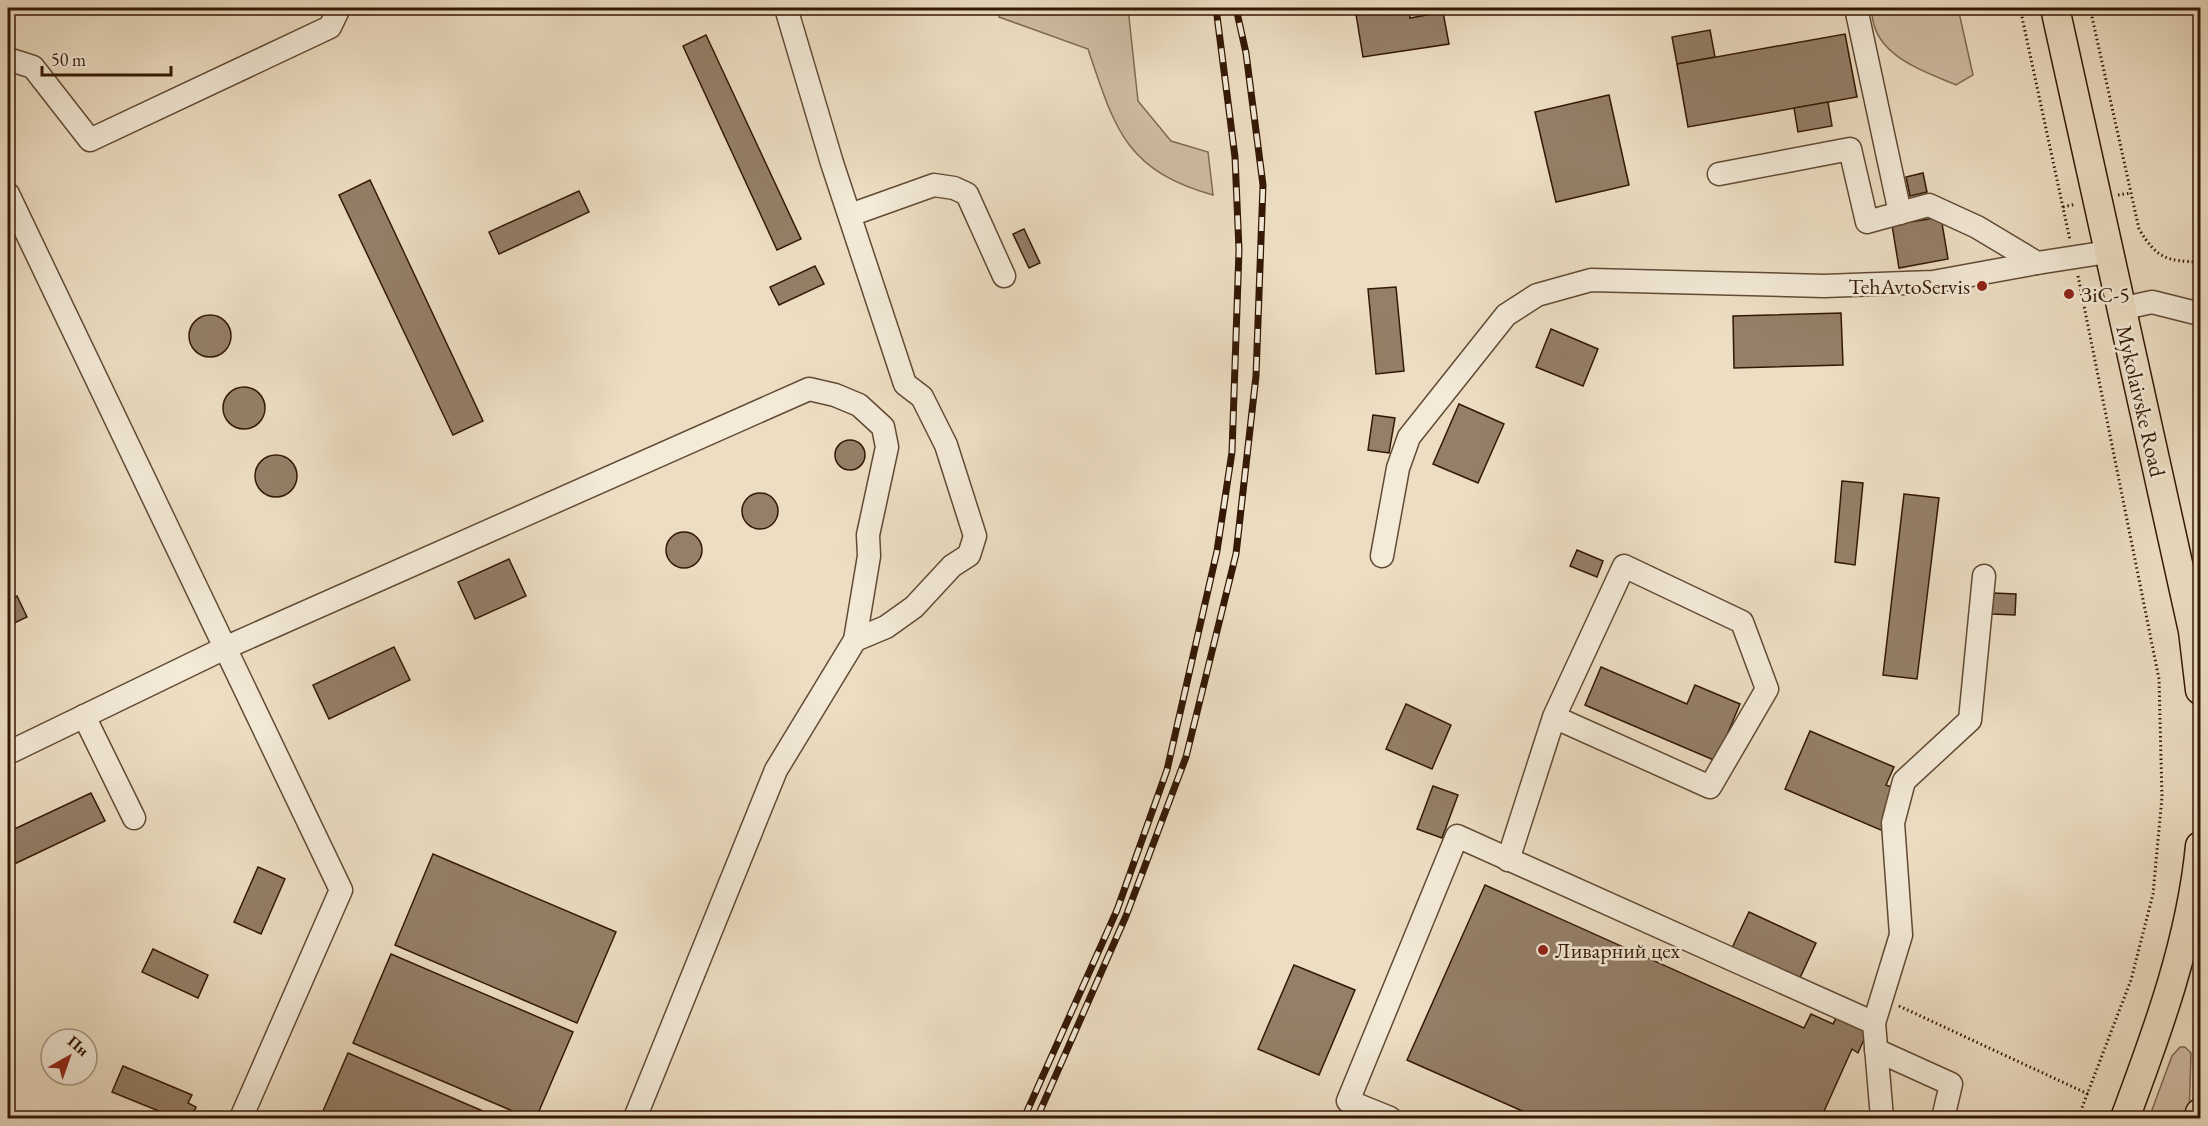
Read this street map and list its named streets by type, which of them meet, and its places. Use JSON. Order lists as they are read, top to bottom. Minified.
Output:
{"streets":{"main road":["Mykolaivske Road"]},"places":["TehAvtoServis","ЗіС-5","Ливарний цех"],"scale_bar":"50 m","north":"top right"}
